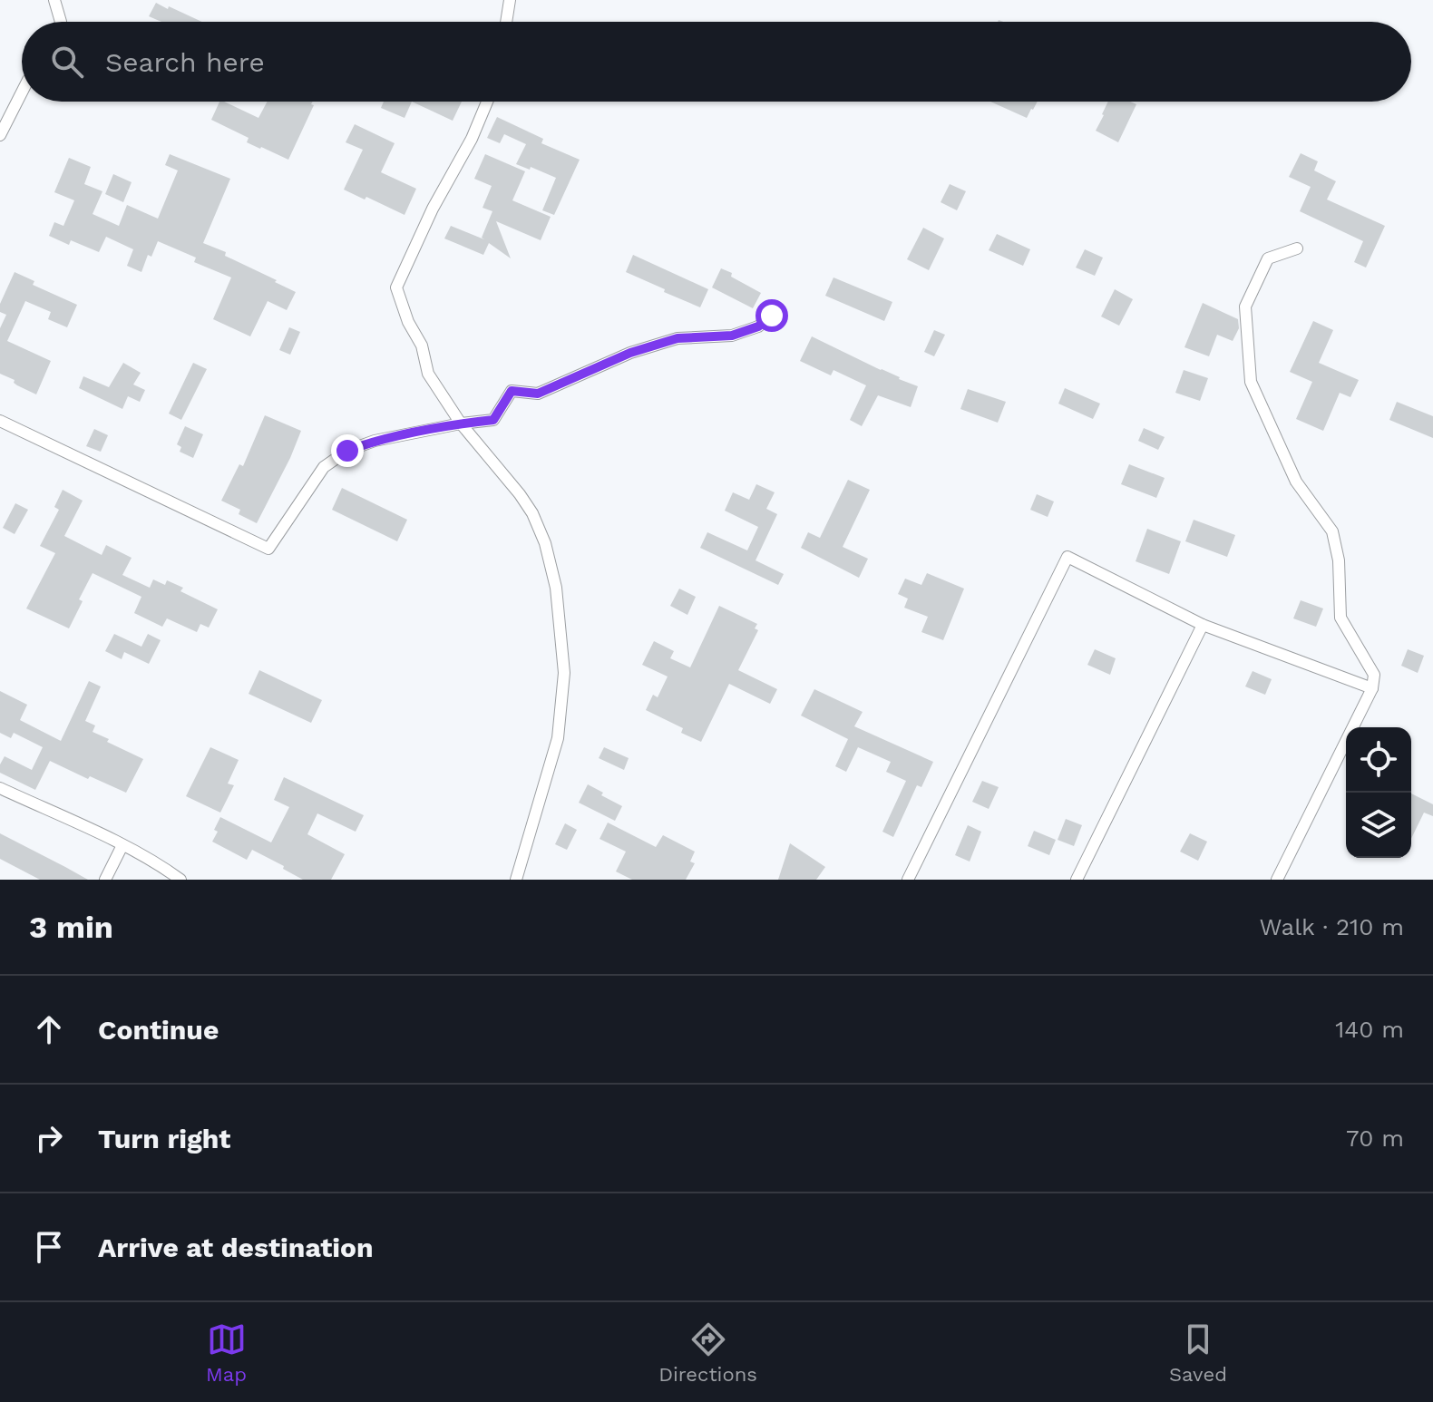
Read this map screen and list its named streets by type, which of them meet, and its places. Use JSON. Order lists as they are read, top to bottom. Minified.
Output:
{"page":{"search":"Search here","heading":["3 min","Walk · 210 m"],"list":[["Continue","140 m"],["Turn right","70 m"],"Arrive at destination"],"nav":["Map","Directions","Saved"]}}
